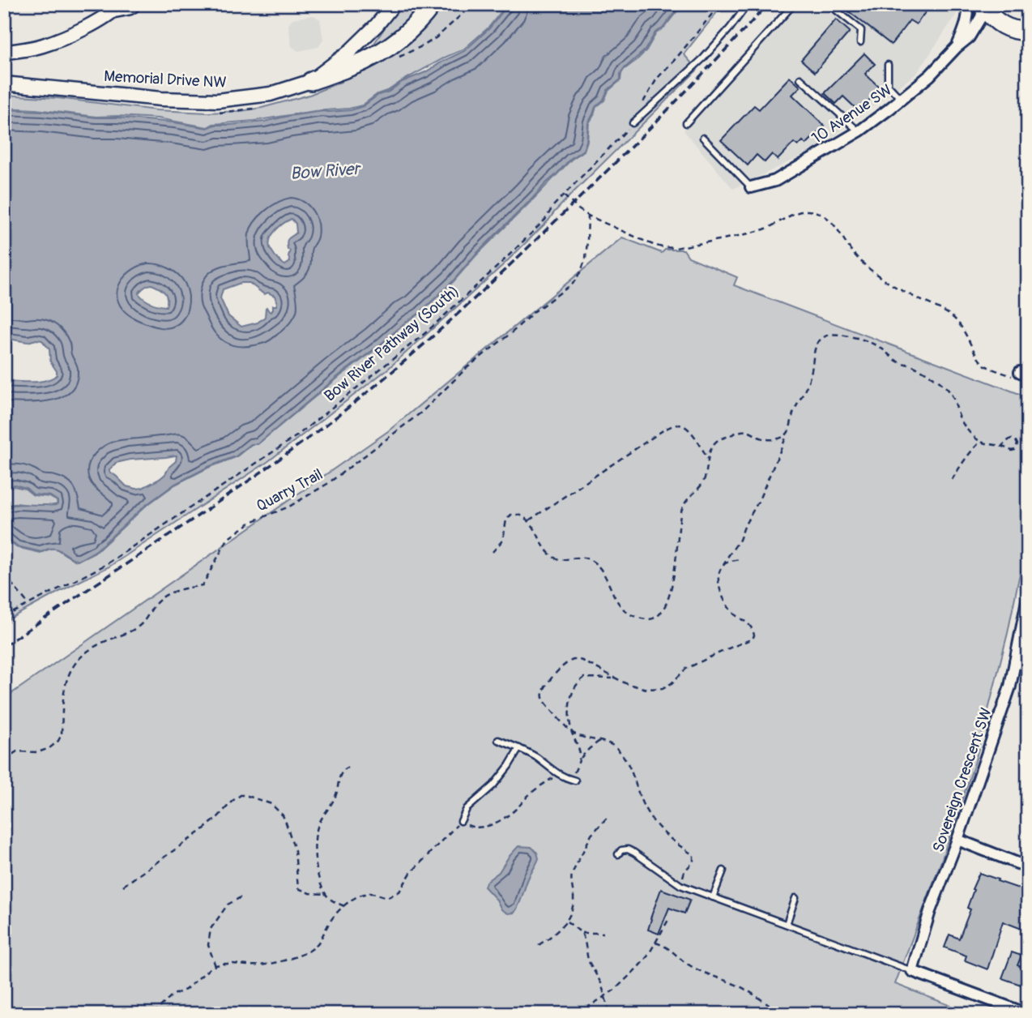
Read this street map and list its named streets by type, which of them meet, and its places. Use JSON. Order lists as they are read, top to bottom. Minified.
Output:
{"streets":{"main road":["Memorial Drive NW"],"street":["10 Avenue SW","Sovereign Crescent SW"],"path":["Bow River Pathway (South)","Quarry Trail"]},"water":["Bow River"]}
